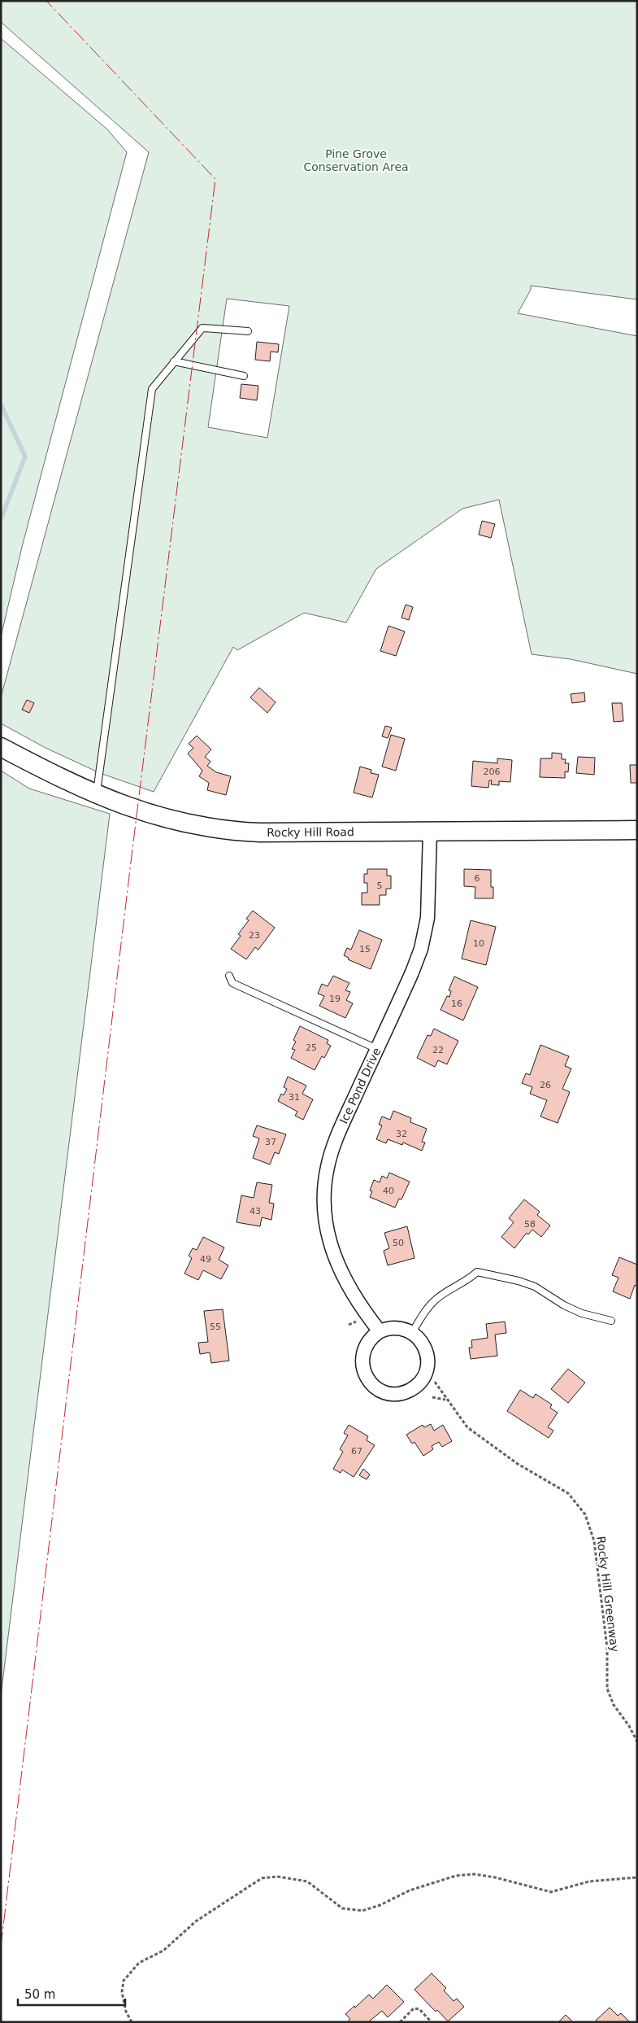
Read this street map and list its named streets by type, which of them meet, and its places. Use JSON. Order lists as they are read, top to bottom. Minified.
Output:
{"streets":{"main road":["Rocky Hill Road"],"street":["Ice Pond Drive"],"path":["Rocky Hill Greenway"]},"crossings":[["Rocky Hill Road","Ice Pond Drive"],["Ice Pond Drive","Rocky Hill Greenway"]],"parks":["Pine Grove Conservation Area"],"house_numbers":["206","6","5","23","10","15","19","16","25","22","26","31","32","37","40","43","58","50","49","55","67"],"scale_bar":"50 m"}
